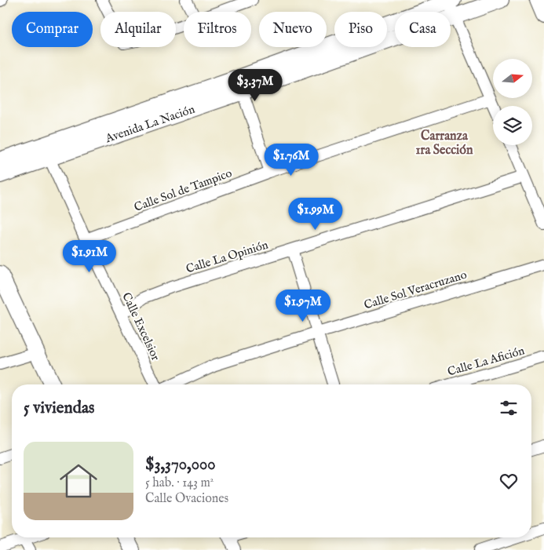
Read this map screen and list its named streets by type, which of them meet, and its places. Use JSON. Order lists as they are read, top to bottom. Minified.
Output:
{"streets":{"street":["Avenida La Nación","Calle Sol de Tampico","Calle La Opinión","Calle Sol Veracruzano","Calle Excelsior","Calle La Afición"]},"crossings":[["Avenida La Nación","Calle Excelsior"],["Calle Sol de Tampico","Calle Excelsior"],["Calle La Opinión","Calle Excelsior"]],"districts":["Carranza 1ra Sección"],"north":"right","page":{"chip":["Comprar","Alquilar","Filtros","Nuevo","Piso","Casa"],"price":["$3.37M","$1.76M","$1.99M","$1.91M","$1.97M"],"heading":"5 viviendas","list":[{"name":"$3,370,000","note":"5 hab. · 143 m² · Calle Ovaciones"}]}}
